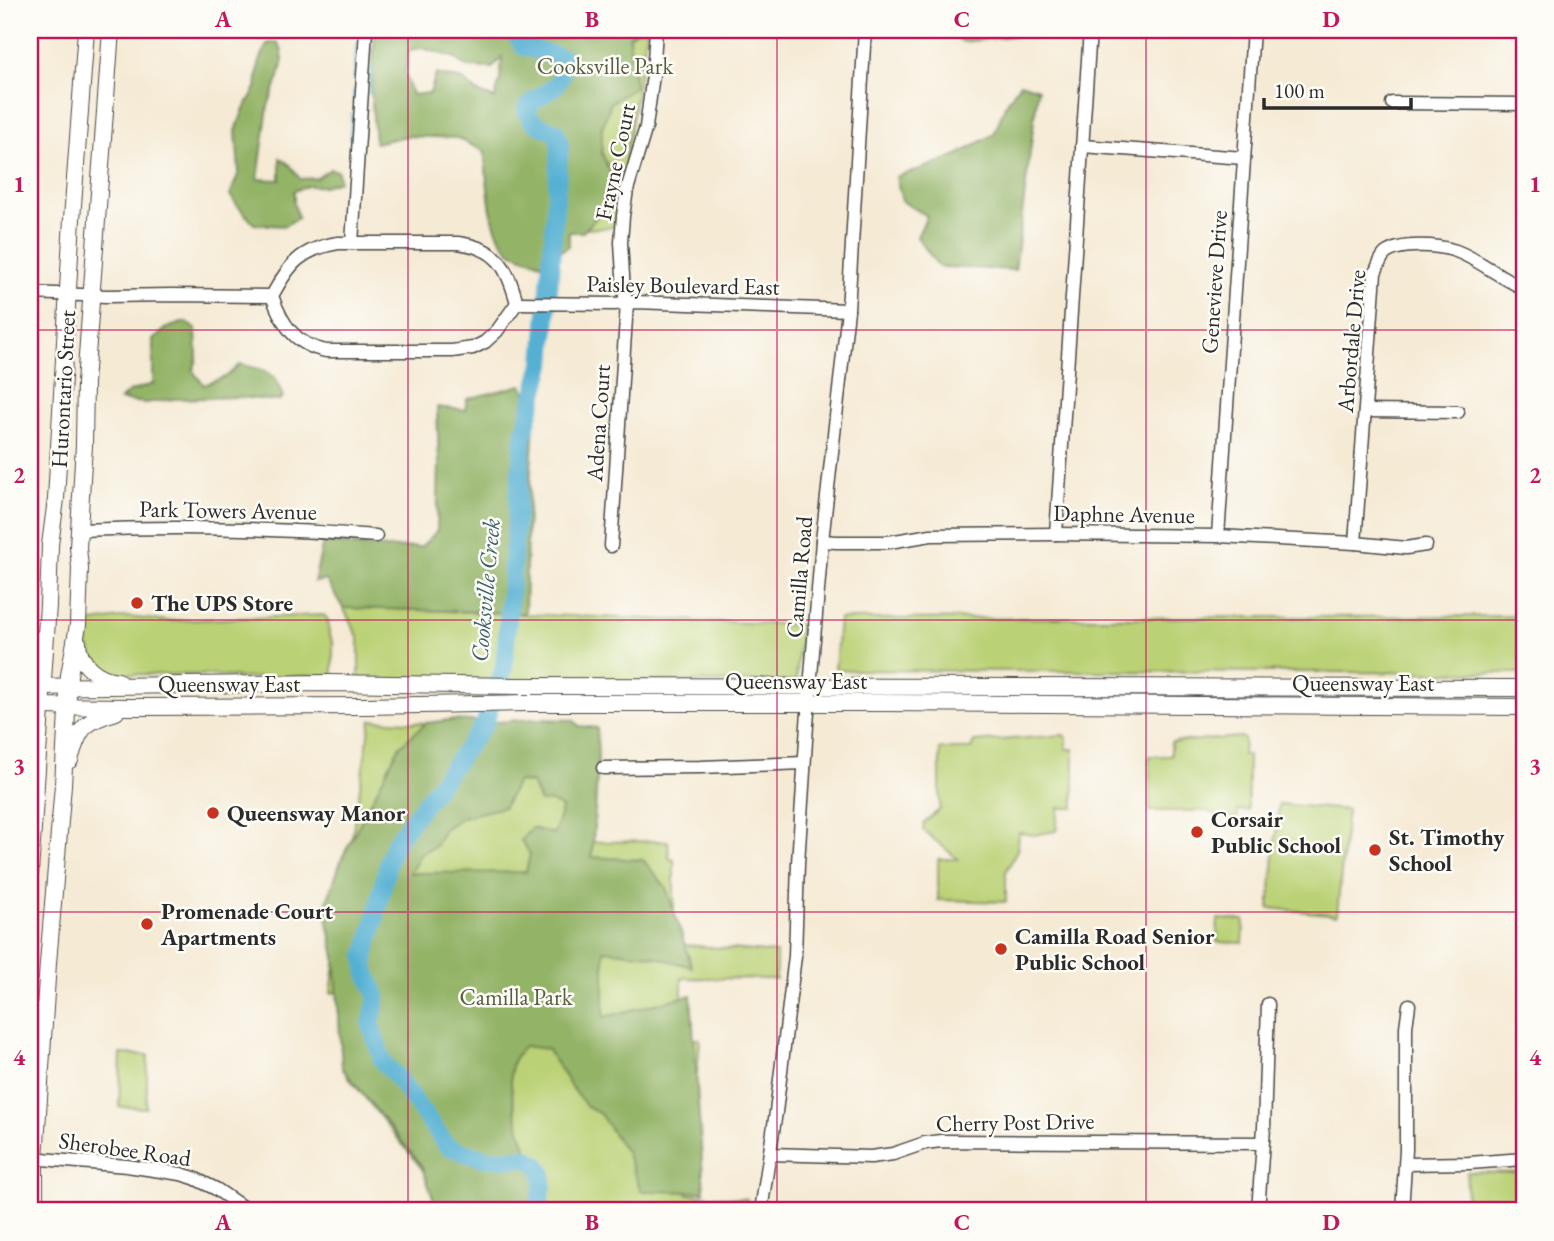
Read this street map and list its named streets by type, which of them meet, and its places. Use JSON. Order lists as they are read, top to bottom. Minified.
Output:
{"streets":{"main road":["Hurontario Street","Queensway East"],"street":["Frayne Court","Genevieve Drive","Paisley Boulevard East","Arbordale Drive","Adena Court","Park Towers Avenue","Daphne Avenue","Camilla Road","Cherry Post Drive","Sherobee Road"]},"crossings":[["Frayne Court","Paisley Boulevard East"],["Frayne Court","Adena Court"],["Genevieve Drive","Daphne Avenue"],["Paisley Boulevard East","Adena Court"],["Paisley Boulevard East","Camilla Road"],["Arbordale Drive","Daphne Avenue"],["Hurontario Street","Park Towers Avenue"],["Hurontario Street","Queensway East"],["Hurontario Street","Sherobee Road"],["Daphne Avenue","Camilla Road"],["Camilla Road","Queensway East"],["Camilla Road","Cherry Post Drive"]],"water":["Cooksville Creek"],"parks":["Cooksville Park","Camilla Park"],"places":["The UPS Store","Queensway Manor","Corsair Public School","St. Timothy School","Promenade Court Apartments","Camilla Road Senior Public School"],"scale_bar":"100 m","grid":{"columns":["A","B","C","D"],"rows":["1","2","3","4"]}}
